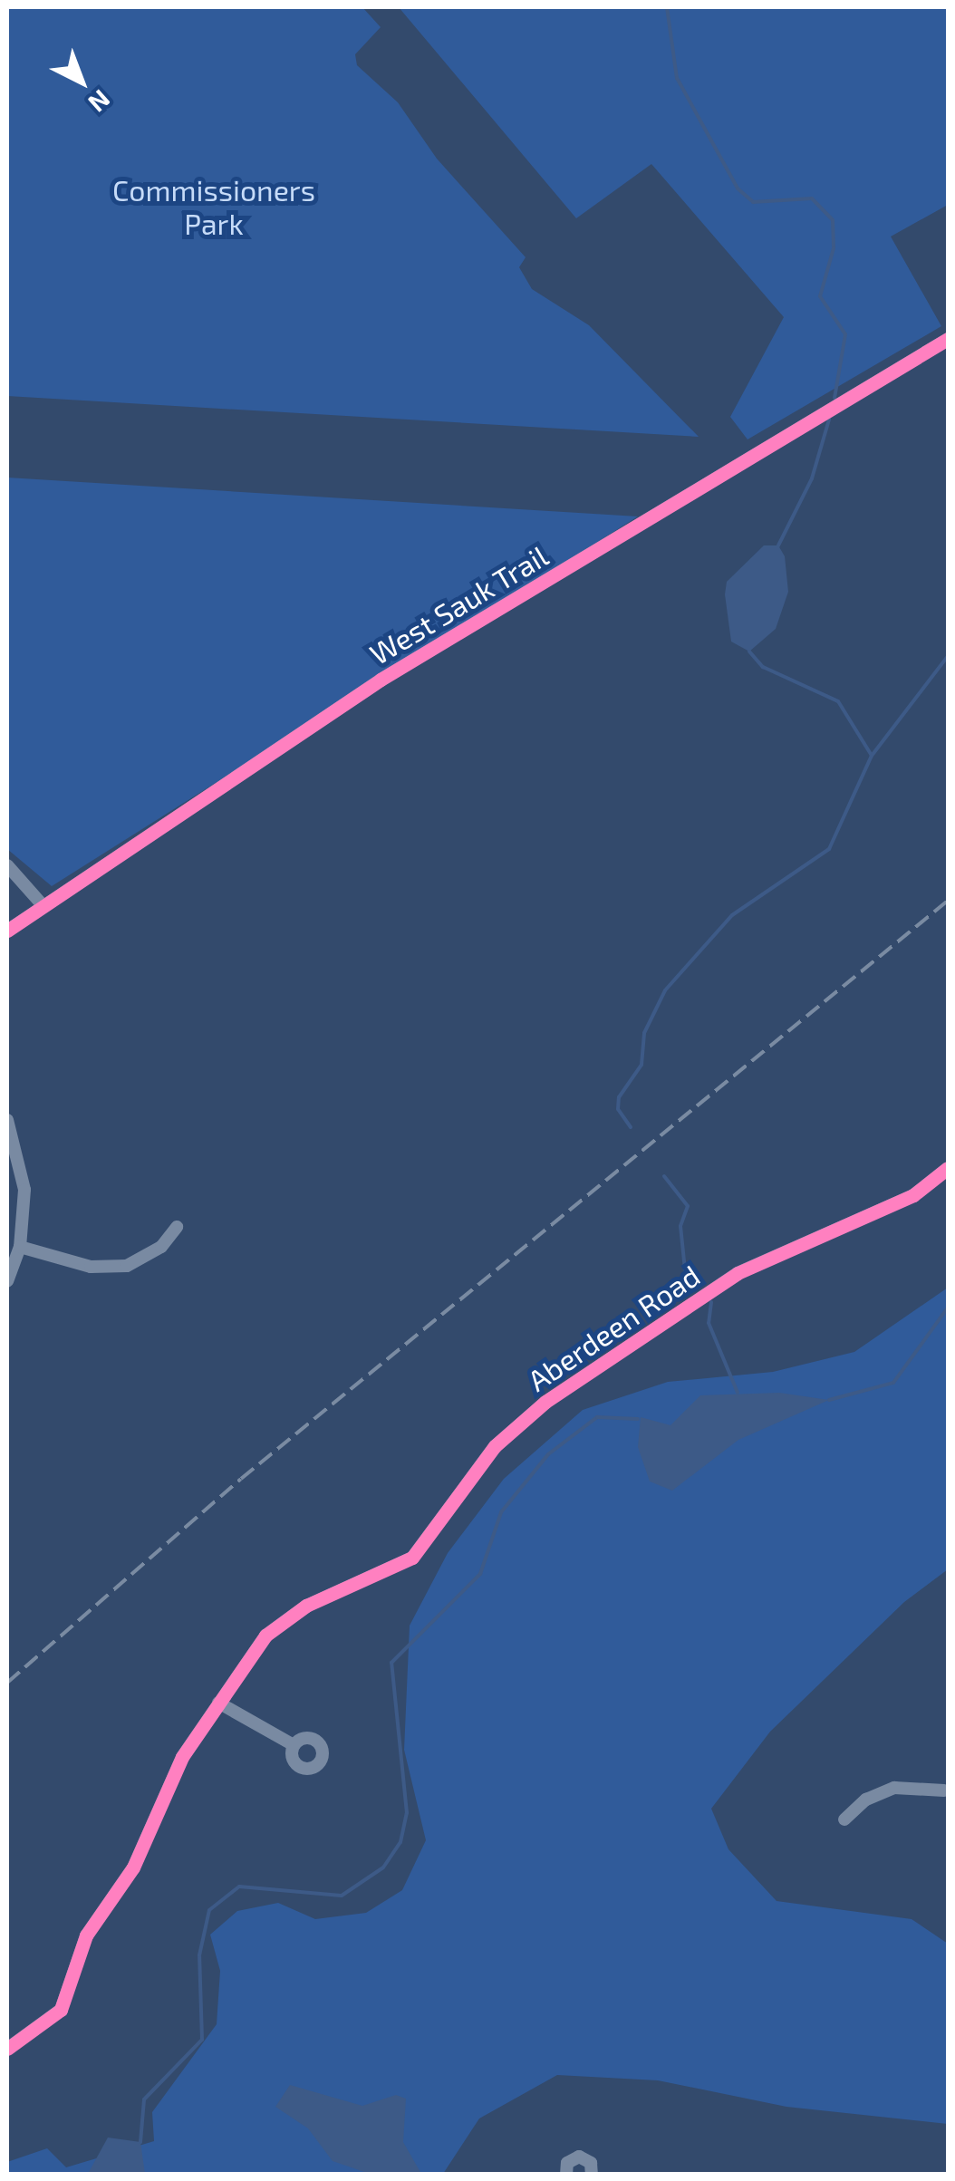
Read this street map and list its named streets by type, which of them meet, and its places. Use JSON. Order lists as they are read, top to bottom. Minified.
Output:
{"streets":{"street":["West Sauk Trail","Aberdeen Road"]},"parks":["Commissioners Park"],"north":"bottom right"}
